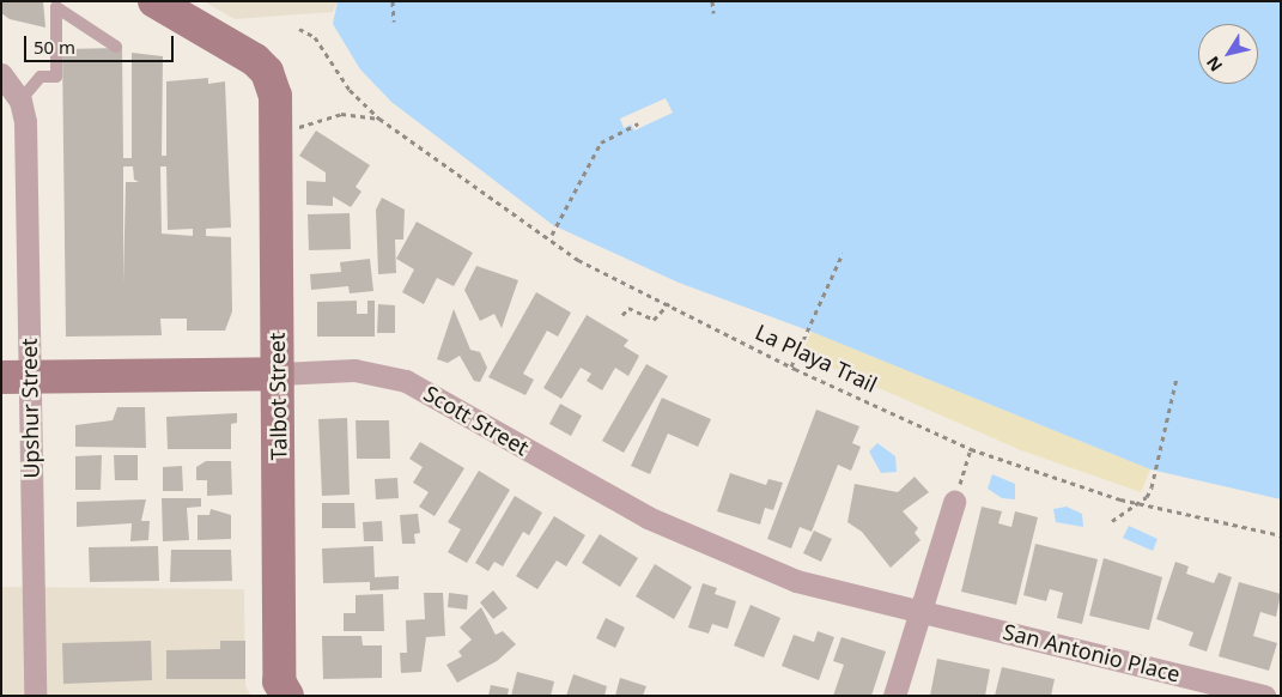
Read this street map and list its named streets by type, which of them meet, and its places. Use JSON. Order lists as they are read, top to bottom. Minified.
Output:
{"streets":{"main road":["Talbot Street","Scott Street"],"street":["Upshur Street","San Antonio Place"],"path":["La Playa Trail"]},"crossings":[["Talbot Street","Scott Street"],["Upshur Street","Scott Street"],["Scott Street","San Antonio Place"]],"scale_bar":"50 m","north":"bottom left"}
